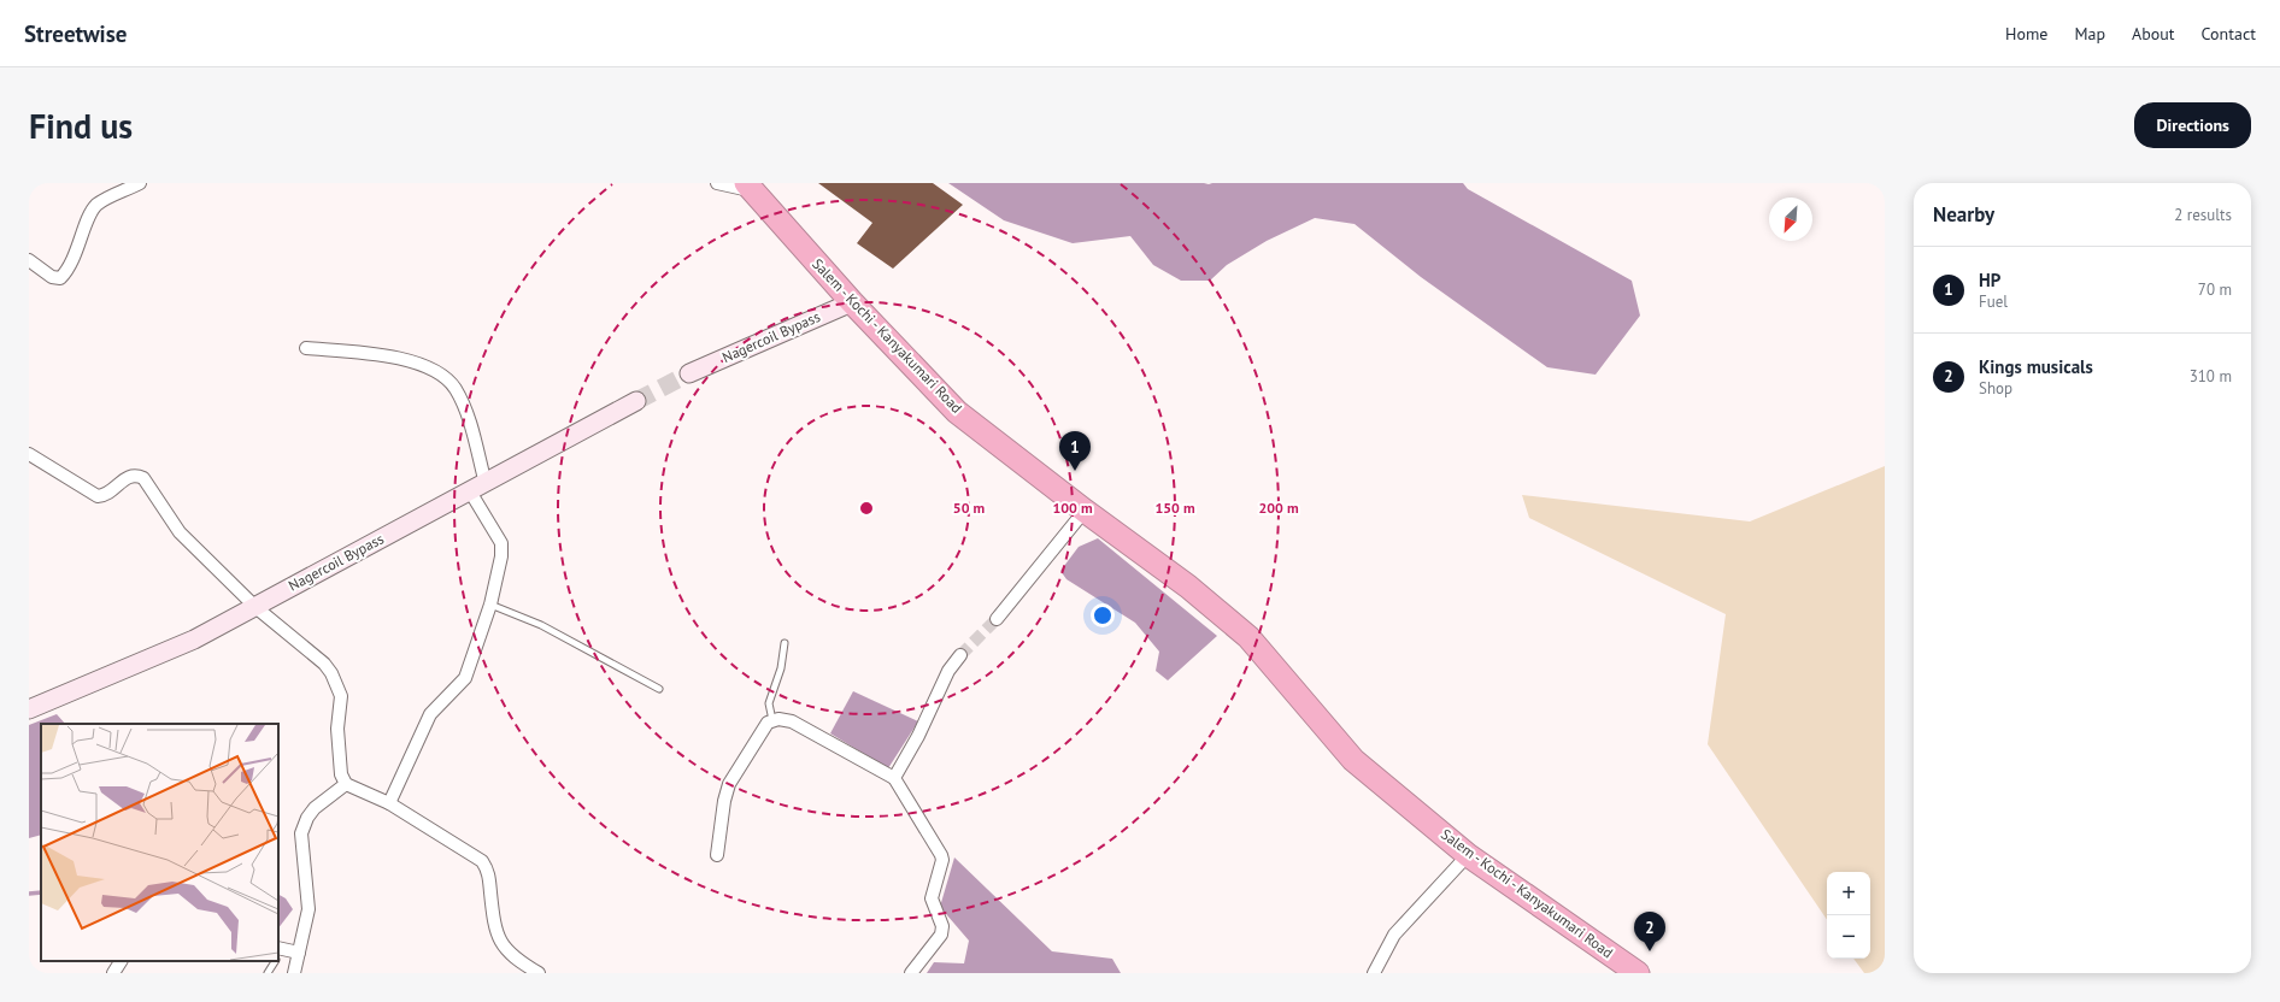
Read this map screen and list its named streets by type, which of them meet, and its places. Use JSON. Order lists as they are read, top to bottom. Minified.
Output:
{"streets":{"highway":["Salem - Kochi - Kanyakumari Road"],"main road":["Nagercoil Bypass"]},"crossings":[["Salem - Kochi - Kanyakumari Road","Nagercoil Bypass"]],"north":"bottom left","page":{"header":"Streetwise","nav":["Home","Map","About","Contact"],"buttons":"Directions","title":"Find us","heading":["Nearby","2 results"],"list":[{"mark":"1","name":"HP","note":"Fuel","value":"70 m"},{"mark":"2","name":"Kings musicals","note":"Shop","value":"310 m"}],"pins":["1","2"],"map_buttons":["+","−"]},"rings":["50 m","100 m","150 m","200 m"]}
